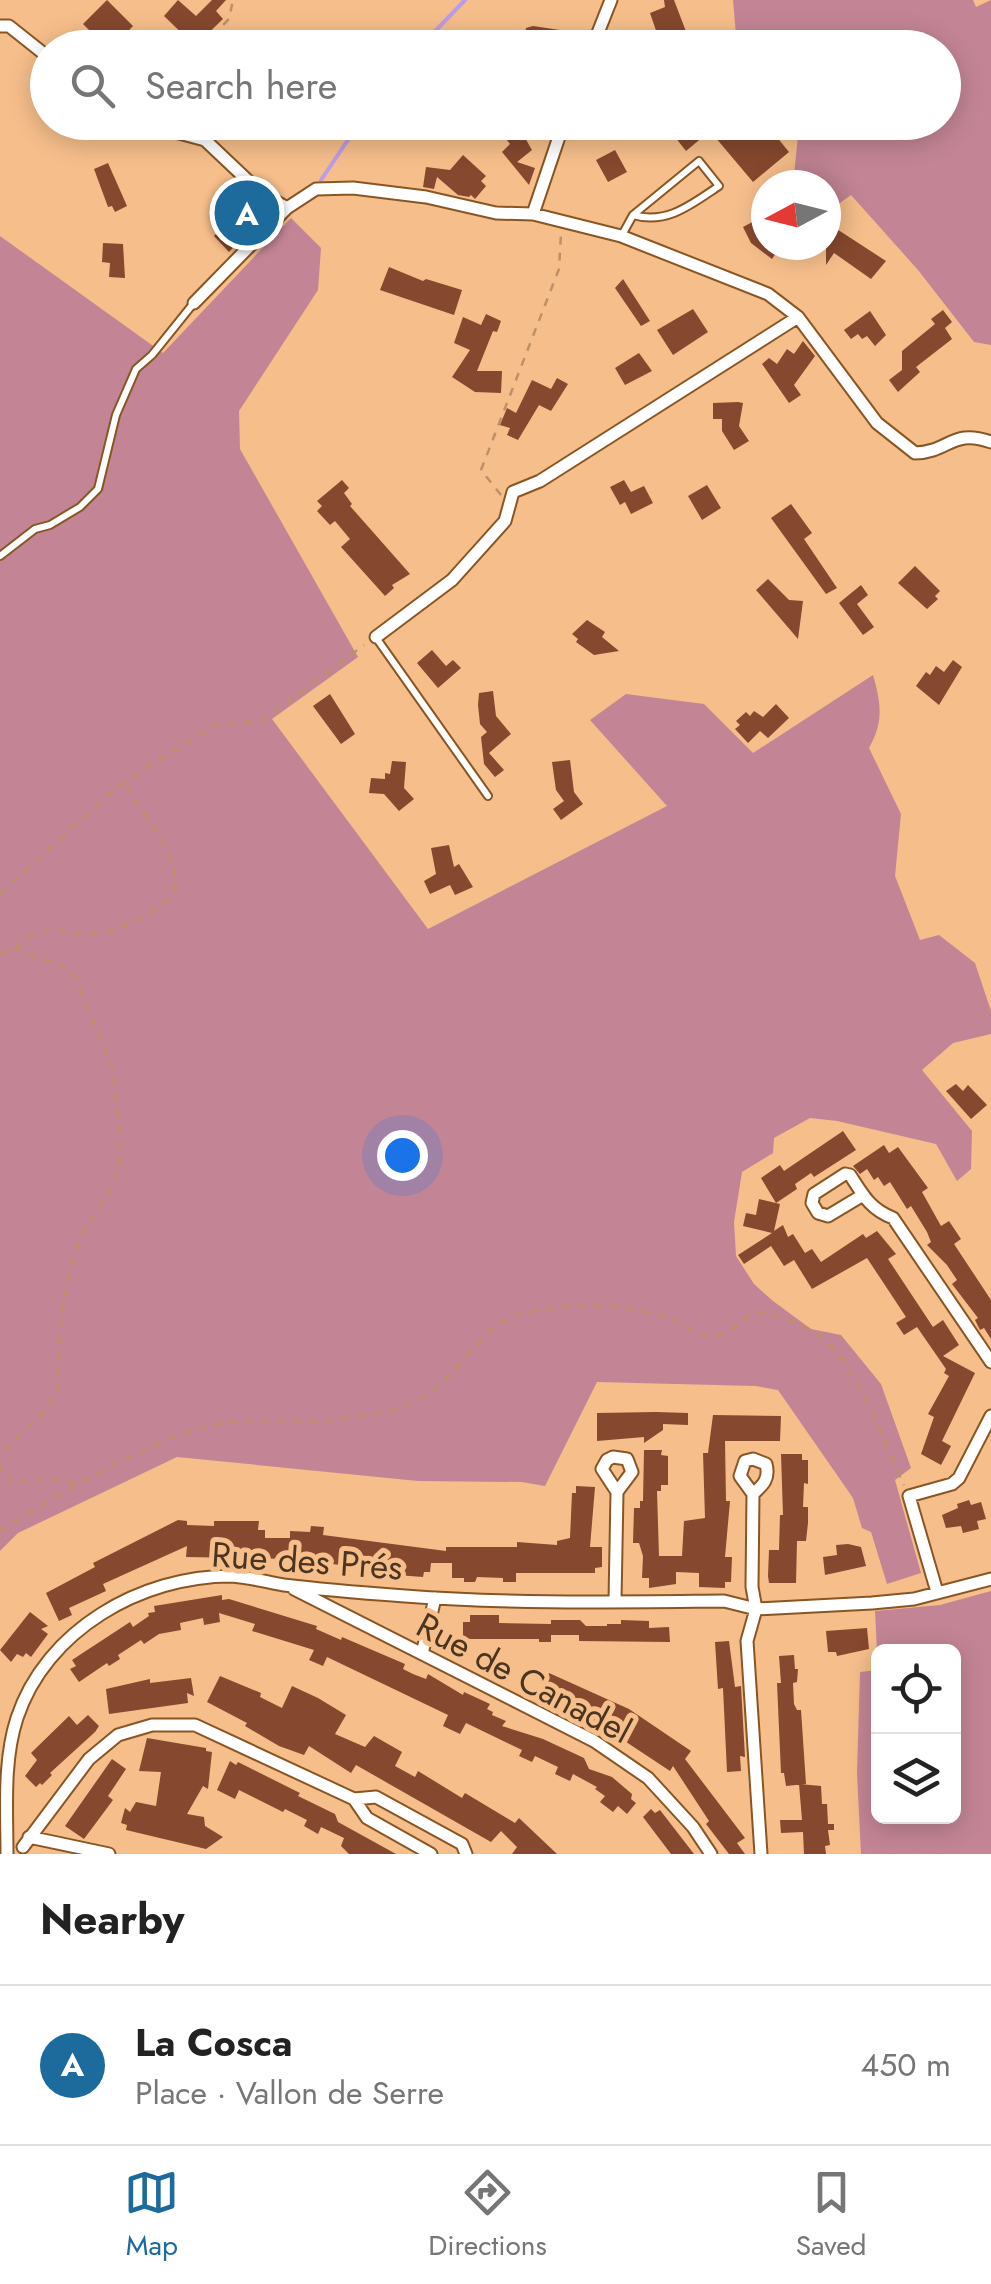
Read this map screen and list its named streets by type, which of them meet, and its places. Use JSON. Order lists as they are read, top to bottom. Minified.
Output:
{"streets":{"street":["Rue des Prés","Rue de Canadel"]},"crossings":[["Rue des Prés","Rue de Canadel"]],"north":"left","page":{"search":"Search here","pins":"A","heading":"Nearby","list":[{"mark":"A","name":"La Cosca","note":"Place · Vallon de Serre","value":"450 m"}],"nav":["Map","Directions","Saved"]}}
